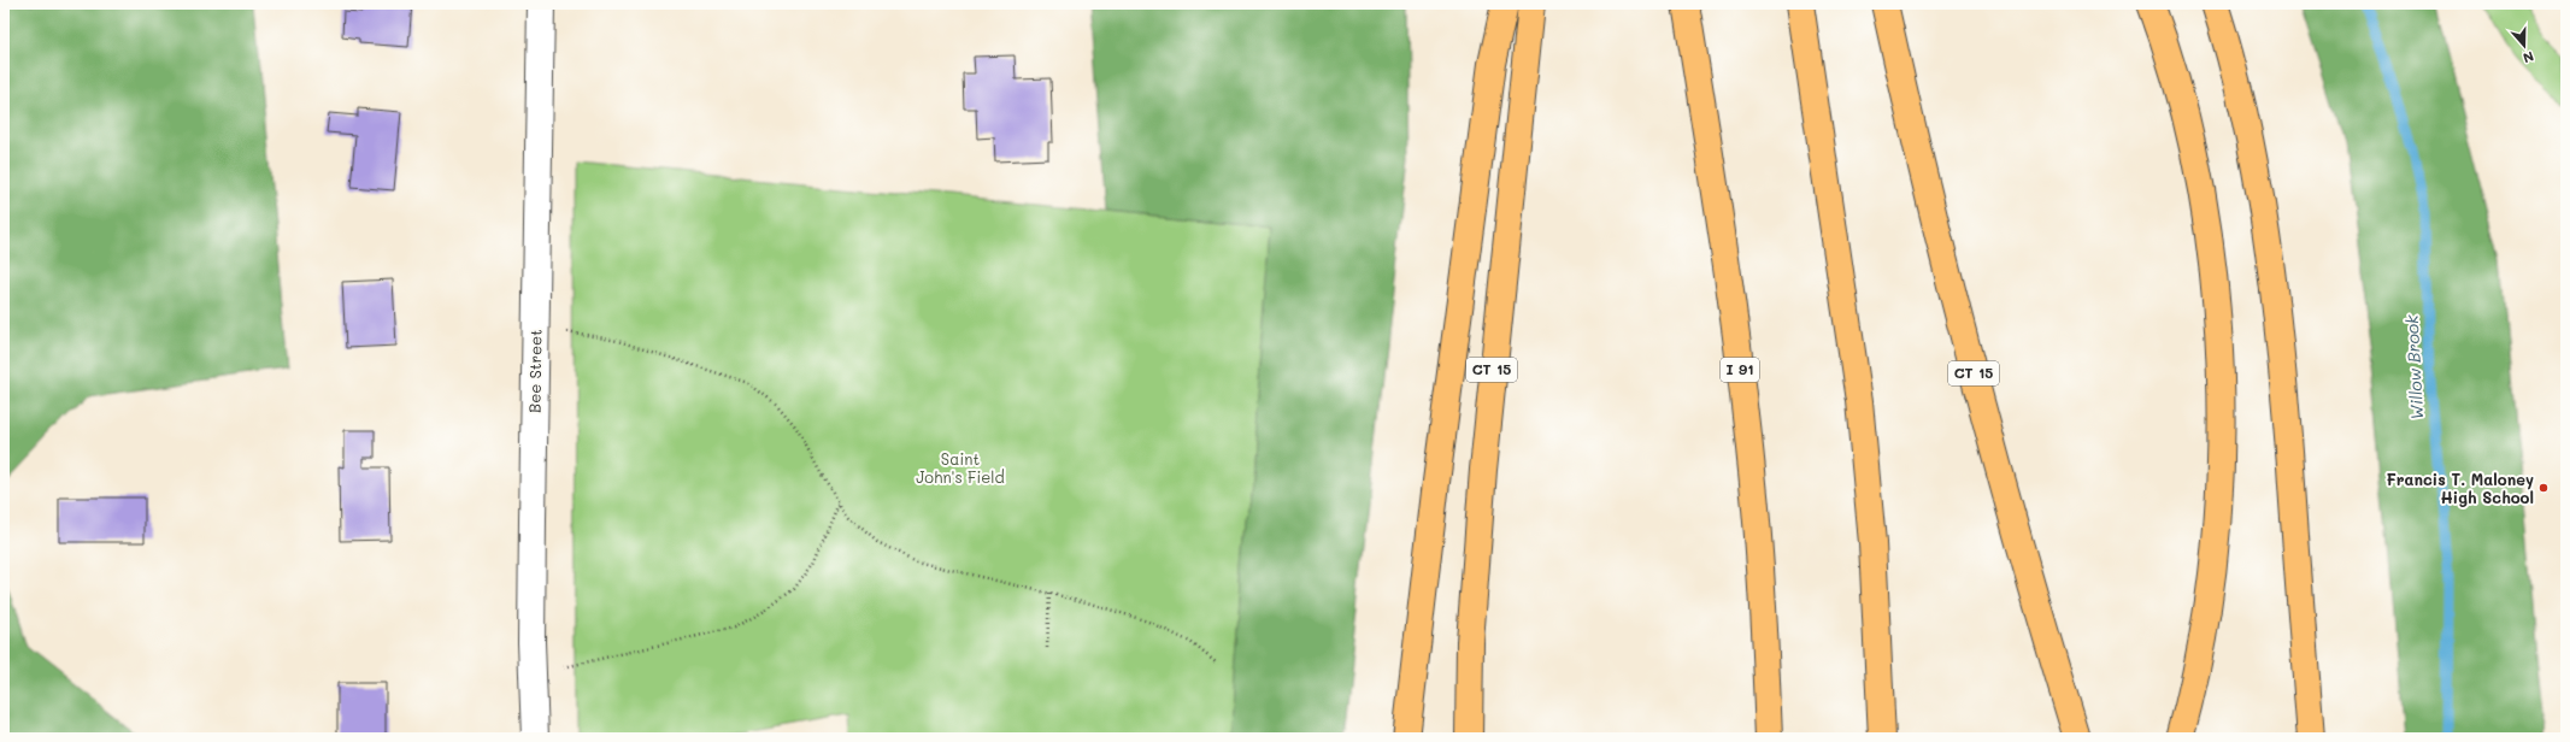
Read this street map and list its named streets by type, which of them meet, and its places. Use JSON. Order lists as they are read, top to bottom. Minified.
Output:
{"streets":{"highway":["CT 15","I 91"],"street":["Bee Street"]},"water":["Willow Brook"],"parks":["Saint John's Field"],"places":["Francis T. Maloney High School"],"north":"bottom"}
